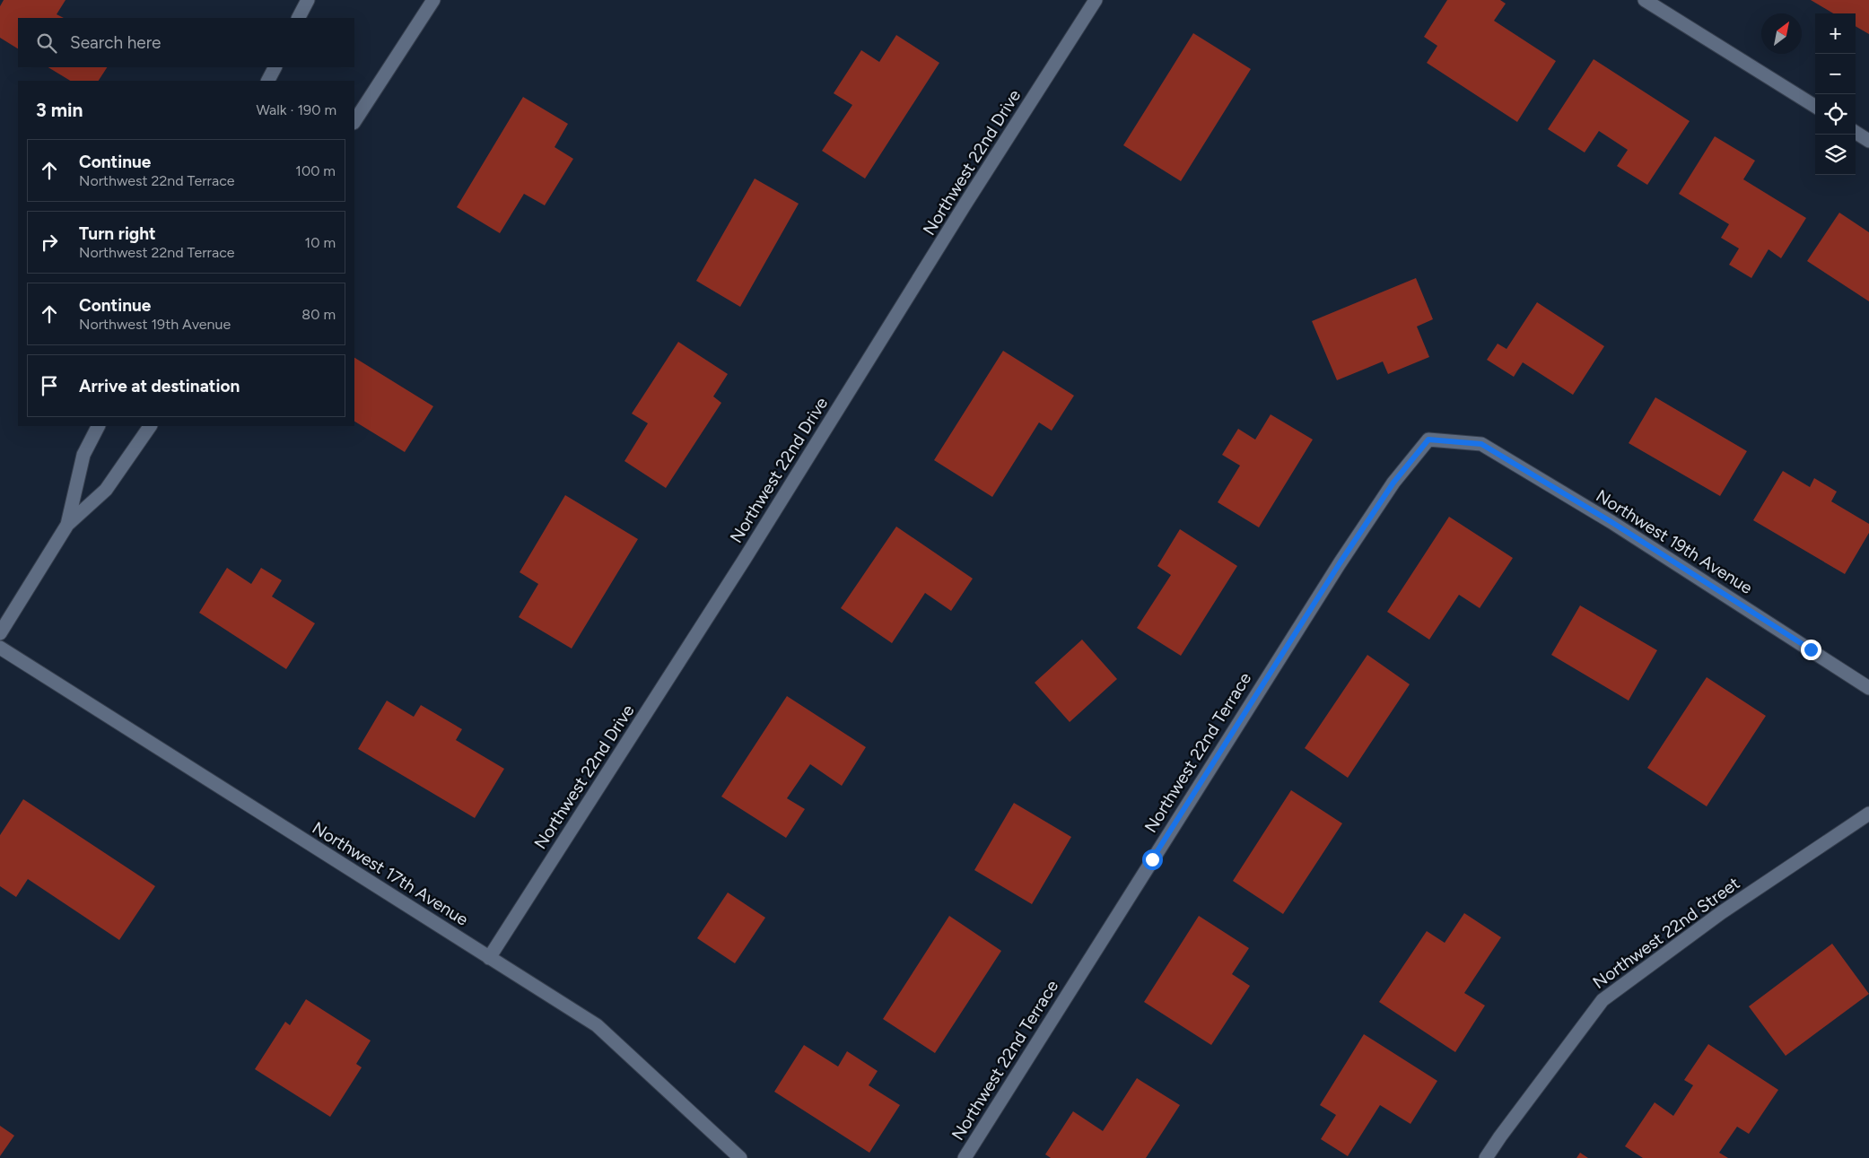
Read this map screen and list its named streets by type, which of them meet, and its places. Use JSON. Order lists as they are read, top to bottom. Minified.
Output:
{"streets":{"street":["Northwest 22nd Drive","Northwest 19th Avenue","Northwest 22nd Terrace","Northwest 17th Avenue","Northwest 22nd Street"]},"crossings":[["Northwest 22nd Drive","Northwest 17th Avenue"],["Northwest 19th Avenue","Northwest 22nd Terrace"]],"north":"top right","page":{"map_buttons":["+","−"],"search":"Search here","heading":["3 min","Walk · 190 m"],"list":[["Continue","Northwest 22nd Terrace","100 m"],["Turn right","Northwest 22nd Terrace","10 m"],["Continue","Northwest 19th Avenue","80 m"],"Arrive at destination"]}}
